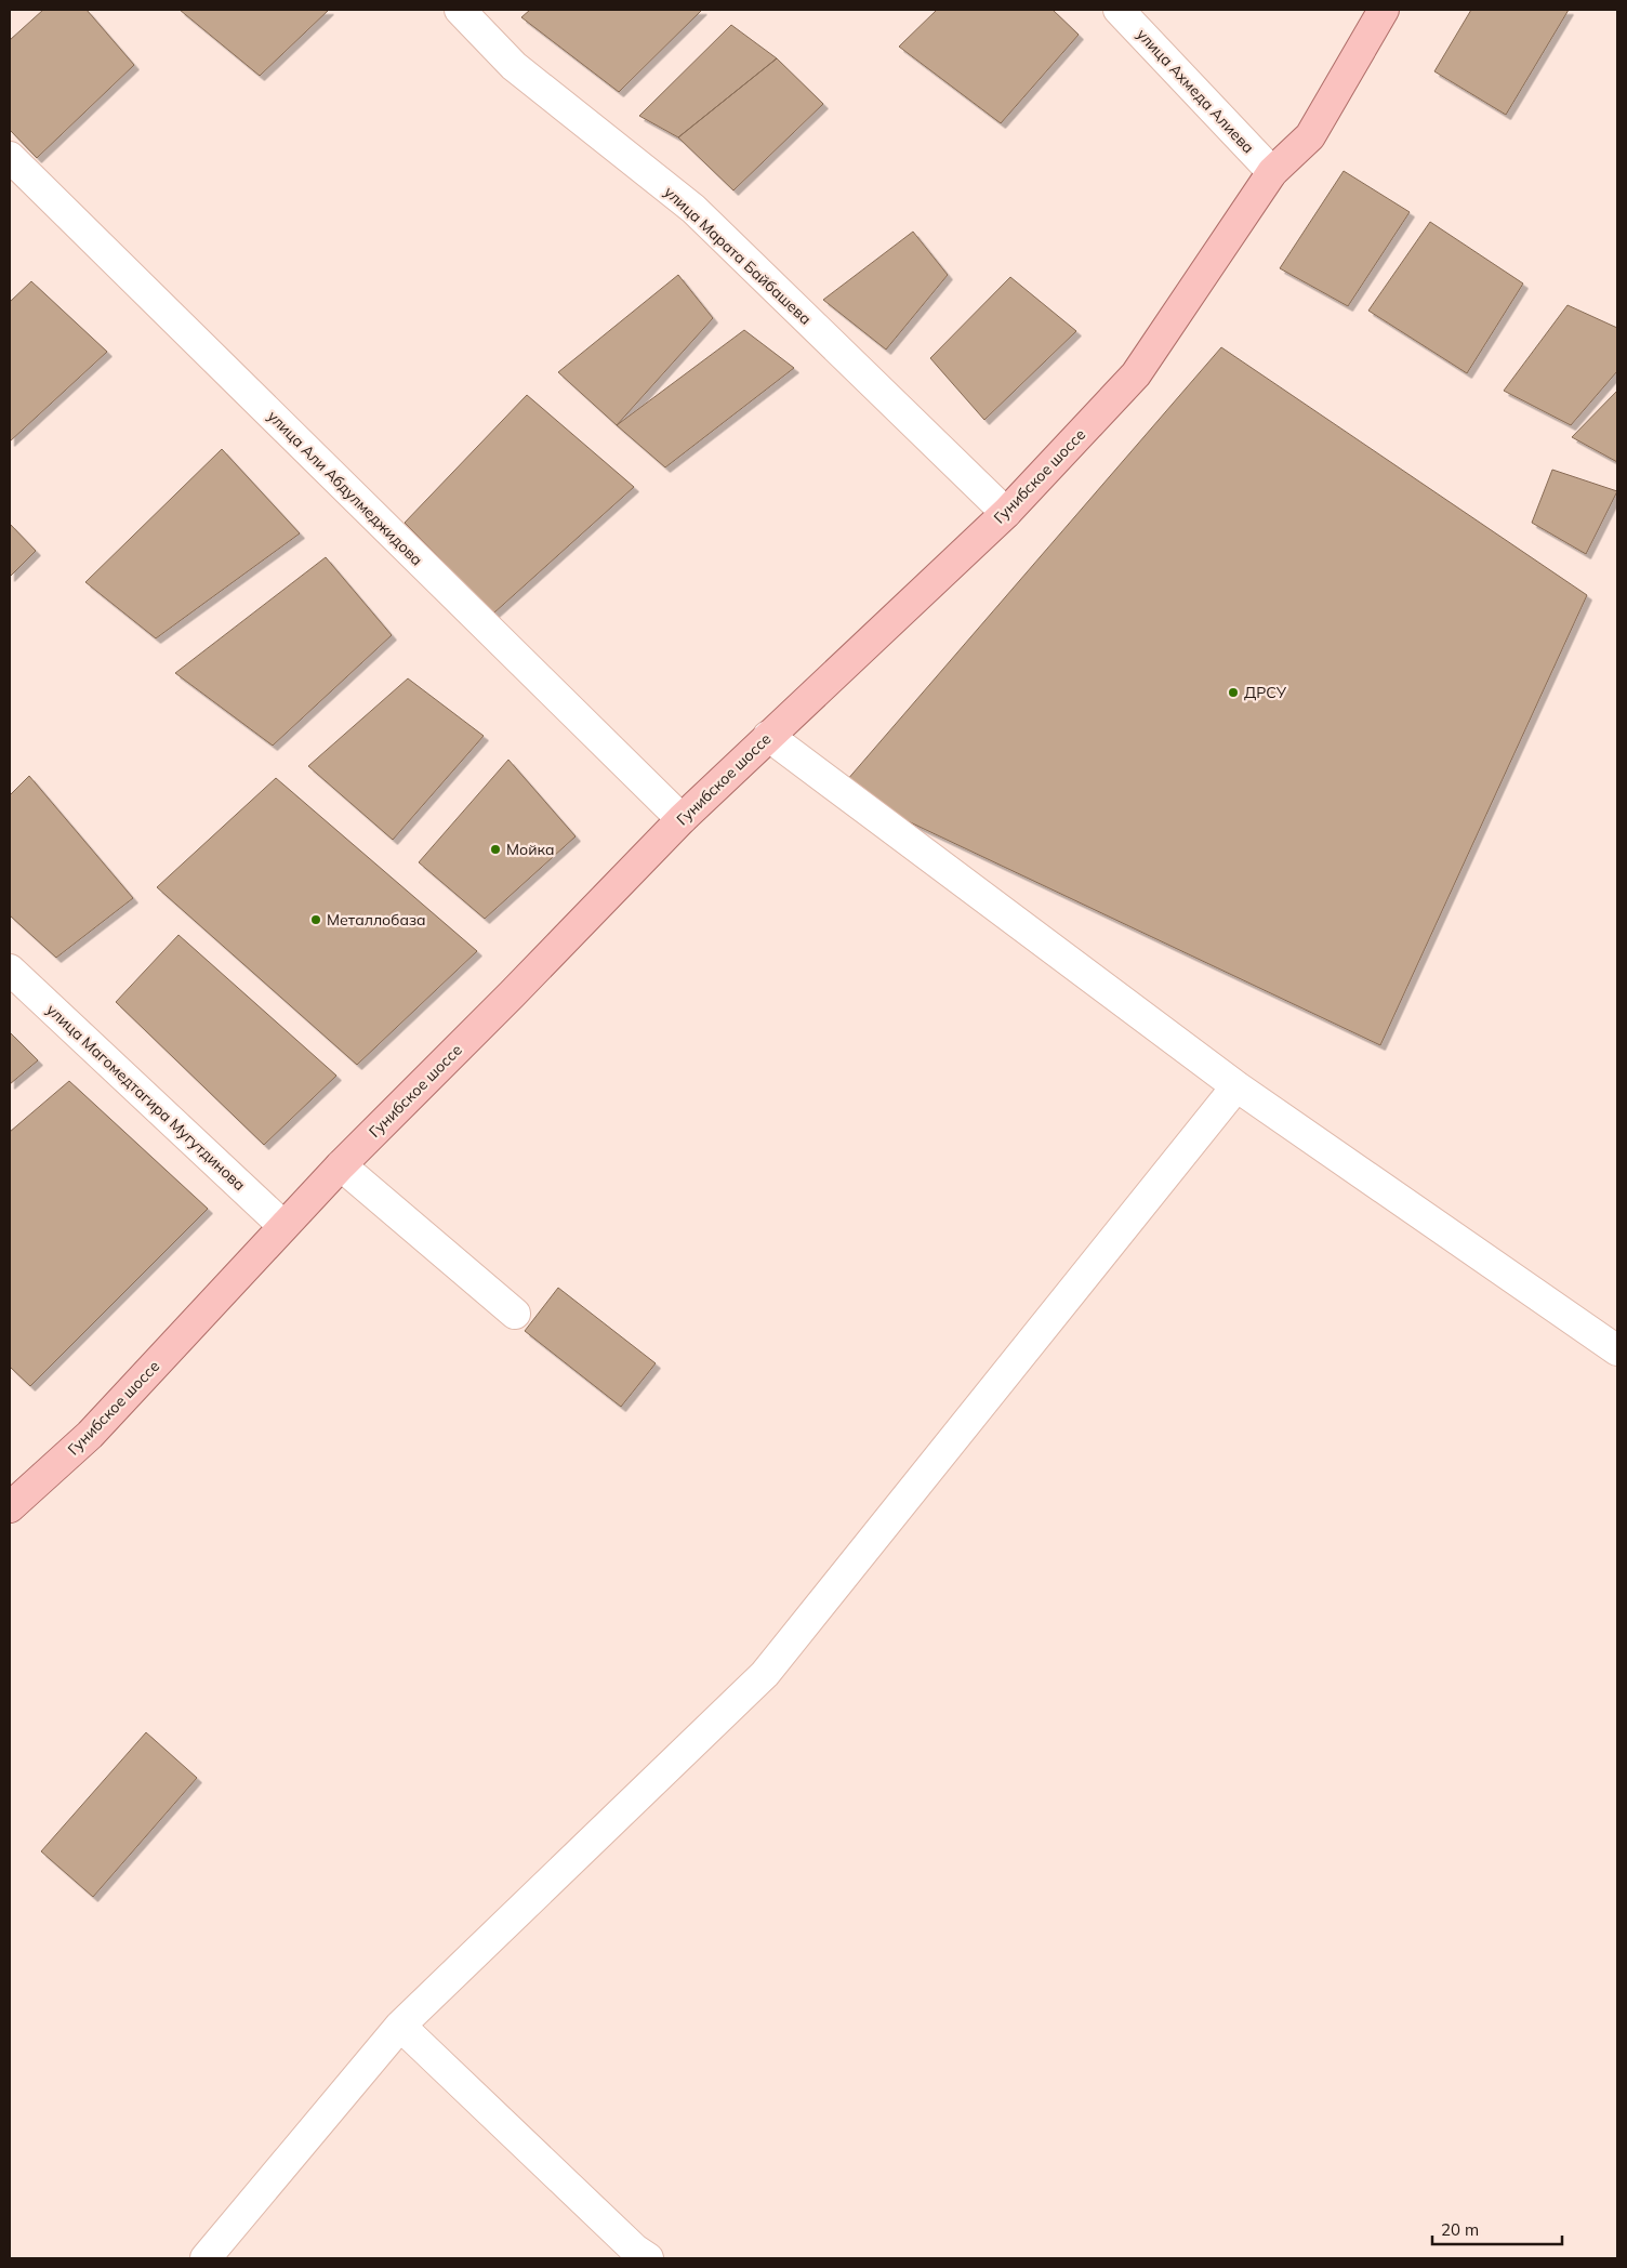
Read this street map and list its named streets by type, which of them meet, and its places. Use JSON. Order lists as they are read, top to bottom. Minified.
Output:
{"streets":{"main road":["Гунибское шоссе"],"street":["улица Ахмеда Алиева","улица Марата Байбашева","улица Али Абдулмеджидова","улица Магомедтагира Мугутдинова"]},"crossings":[["улица Ахмеда Алиева","Гунибское шоссе"],["улица Марата Байбашева","Гунибское шоссе"],["Гунибское шоссе","улица Али Абдулмеджидова"],["Гунибское шоссе","улица Магомедтагира Мугутдинова"]],"places":["ДРСУ","Мойка","Металлобаза"],"scale_bar":"20 m"}
